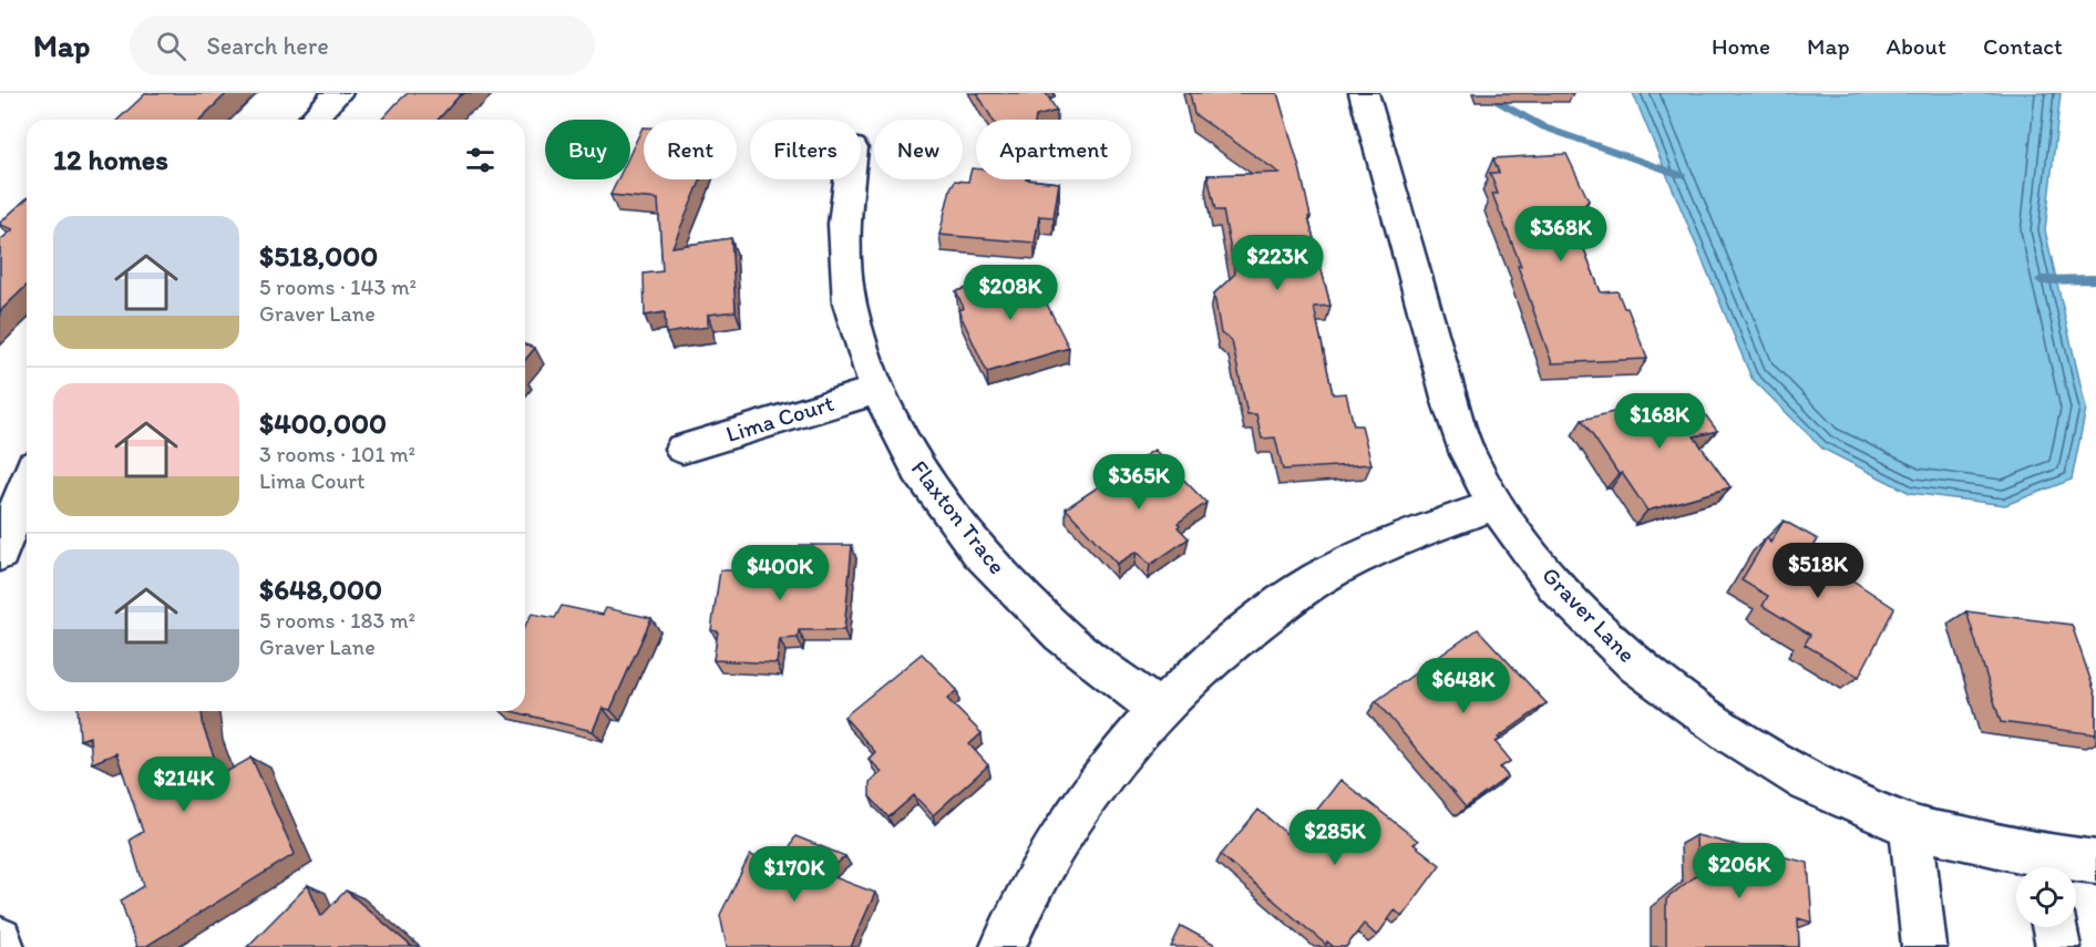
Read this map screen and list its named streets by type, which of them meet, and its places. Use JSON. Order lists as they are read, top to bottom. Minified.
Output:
{"streets":{"street":["Lima Court","Flaxton Trace","Graver Lane"]},"crossings":[["Lima Court","Flaxton Trace"]],"page":{"header":"Map","search":"Search here","nav":["Home","Map","About","Contact"],"chip":["Buy","Rent","Filters","New","Apartment"],"heading":"12 homes","list":[{"name":"$518,000","note":"5 rooms · 143 m² · Graver Lane"},{"name":"$400,000","note":"3 rooms · 101 m² · Lima Court"},{"name":"$648,000","note":"5 rooms · 183 m² · Graver Lane"}],"price":["$368K","$223K","$208K","$168K","$365K","$518K","$400K","$648K","$214K","$285K","$206K","$170K"]}}
